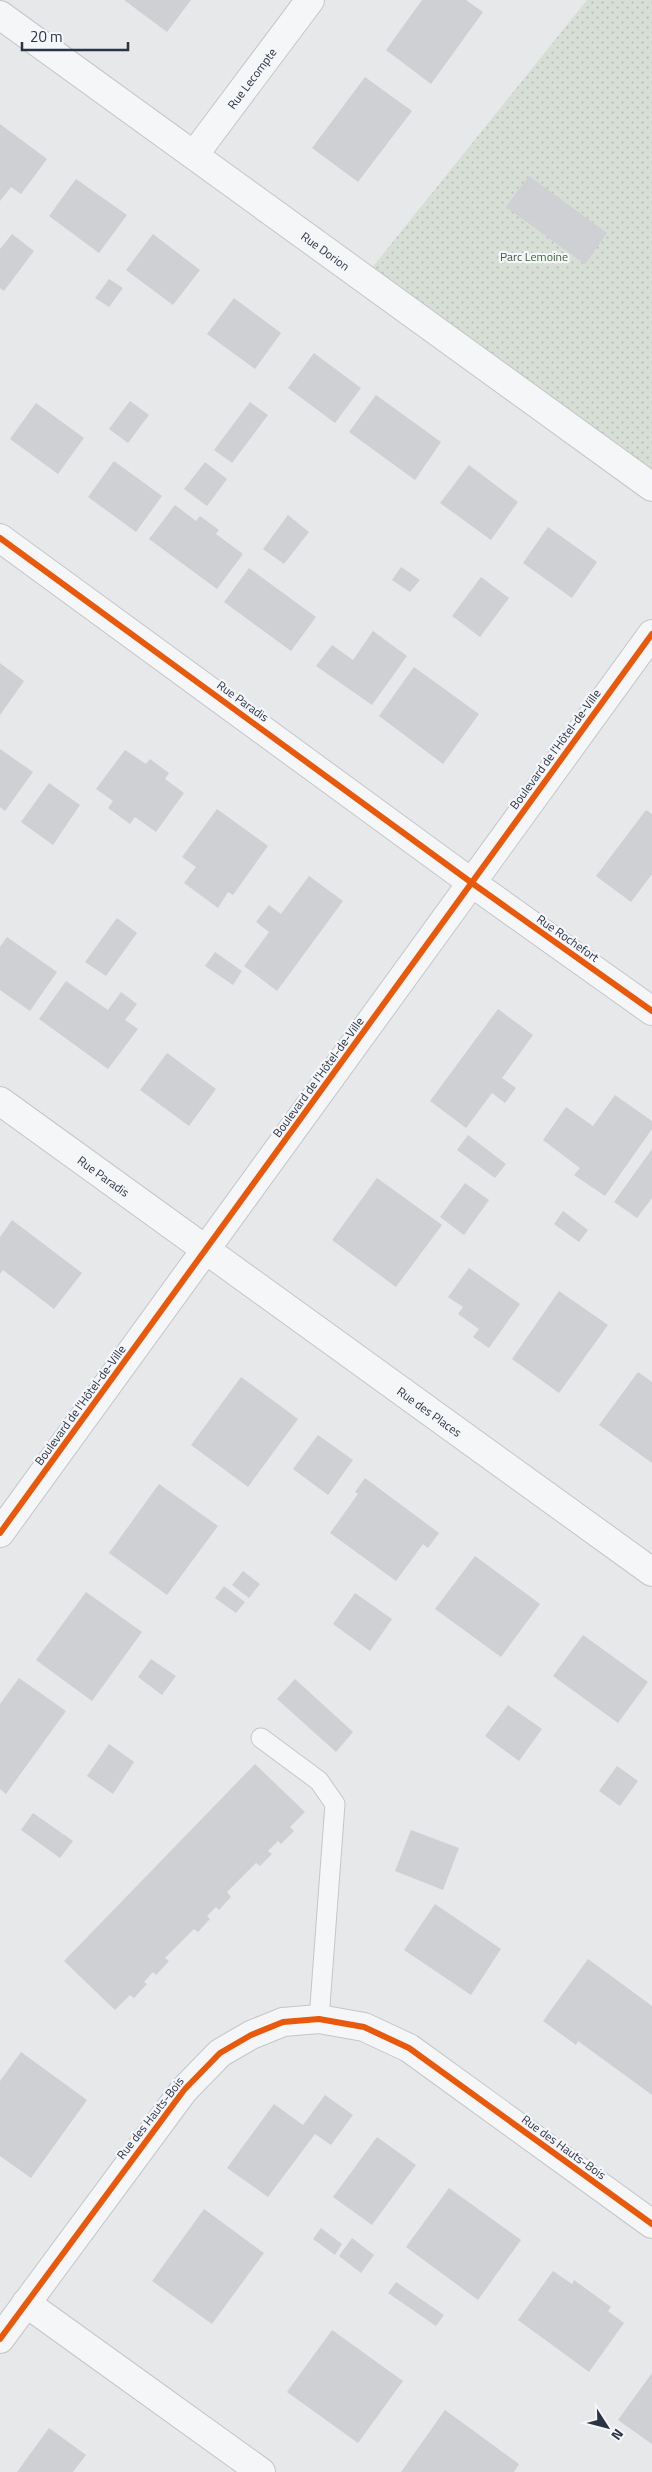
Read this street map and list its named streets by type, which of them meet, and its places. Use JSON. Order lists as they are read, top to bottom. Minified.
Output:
{"streets":{"street":["Rue Lecompte","Rue Dorion","Rue Paradis","Boulevard de l'Hôtel-de-Ville","Rue Rochefort","Rue des Places","Rue des Hauts-Bois"]},"crossings":[["Rue Lecompte","Rue Dorion"],["Rue Paradis","Boulevard de l'Hôtel-de-Ville"],["Rue Paradis","Rue Rochefort"],["Rue Paradis","Rue des Places"],["Boulevard de l'Hôtel-de-Ville","Rue Rochefort"],["Boulevard de l'Hôtel-de-Ville","Rue des Places"]],"parks":["Parc Lemoine"],"scale_bar":"20 m","north":"bottom right"}
